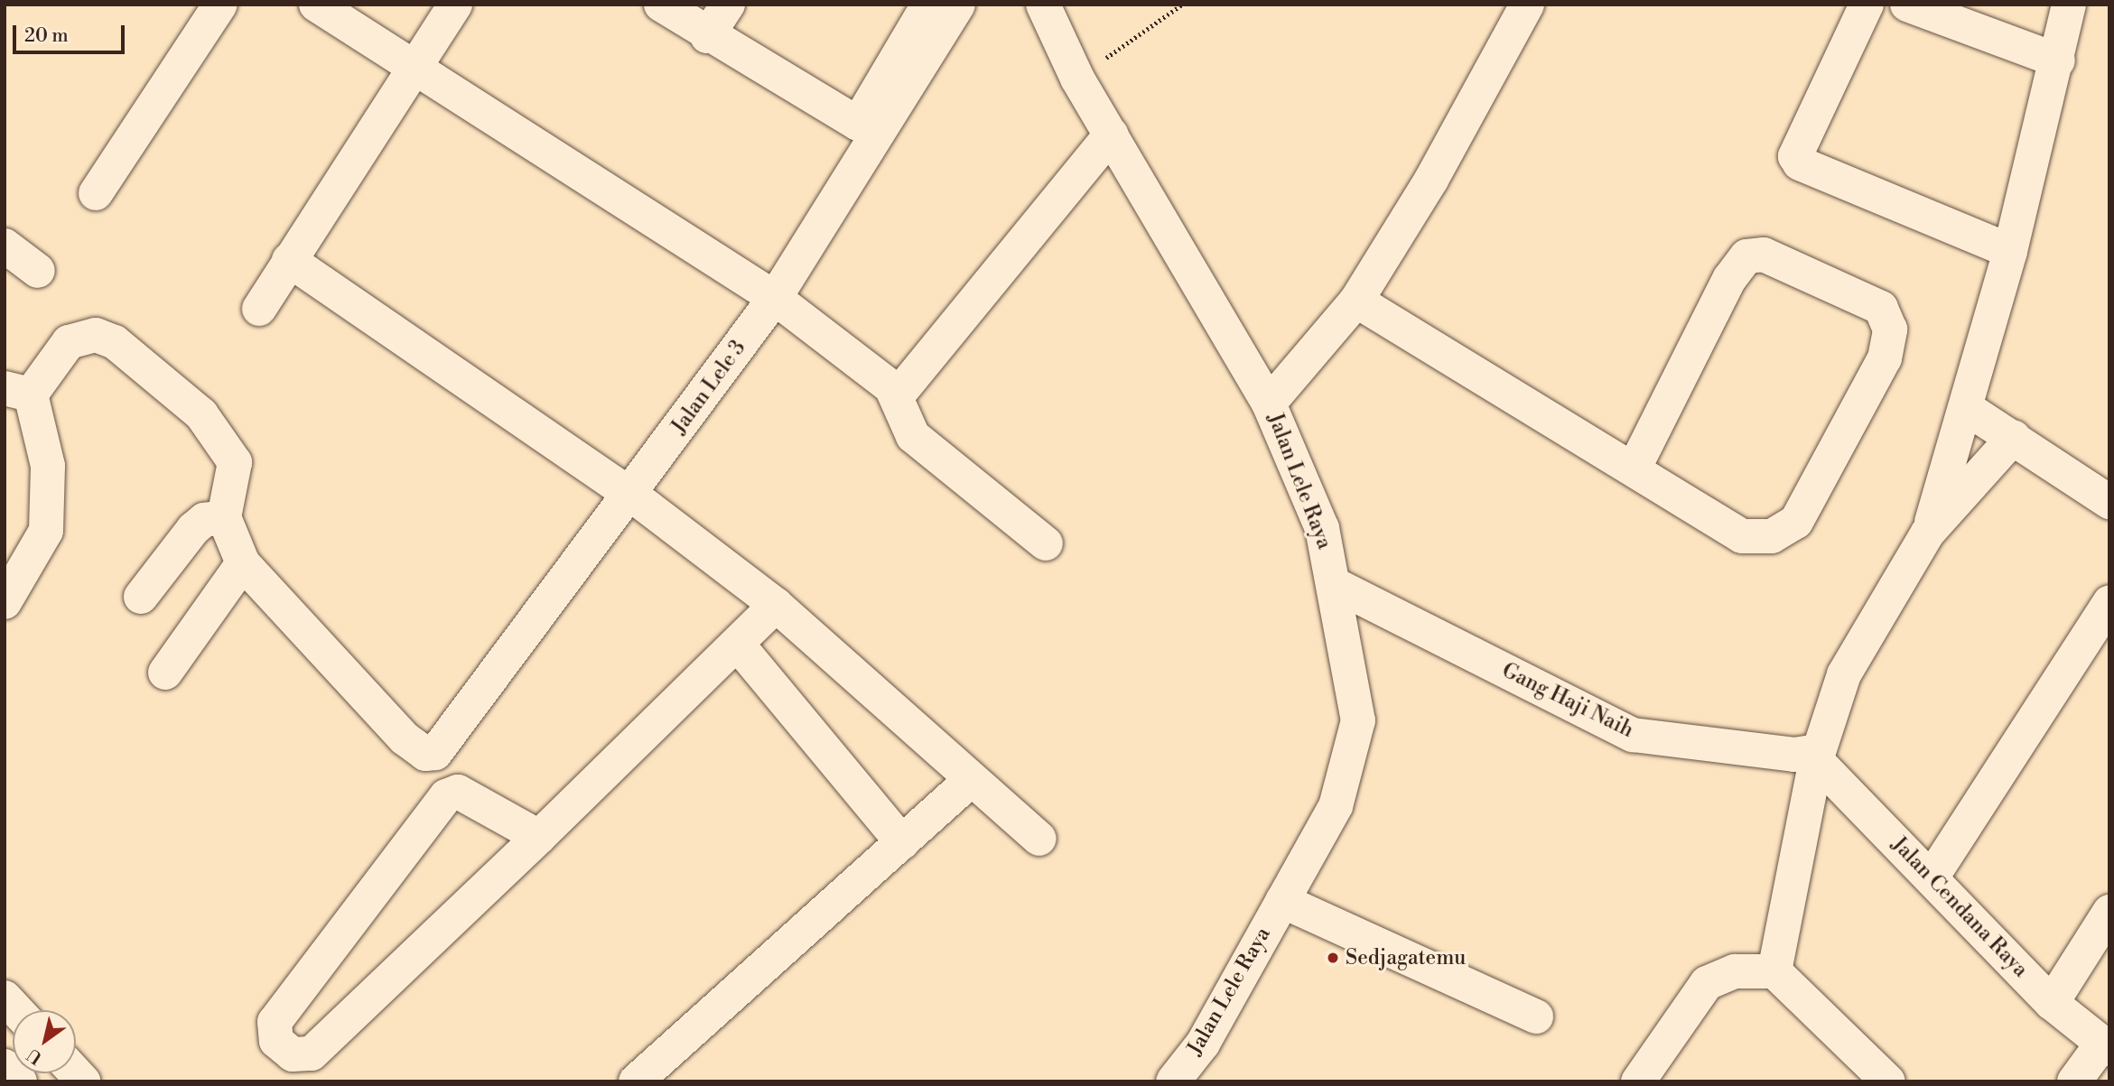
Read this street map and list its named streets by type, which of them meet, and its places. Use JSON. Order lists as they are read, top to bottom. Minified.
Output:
{"streets":{"street":["Jalan Lele 3","Jalan Lele Raya","Gang Haji Naih","Jalan Cendana Raya"]},"crossings":[["Jalan Lele Raya","Gang Haji Naih"],["Gang Haji Naih","Jalan Cendana Raya"]],"places":["Sedjagatemu"],"scale_bar":"20 m","north":"bottom left"}
